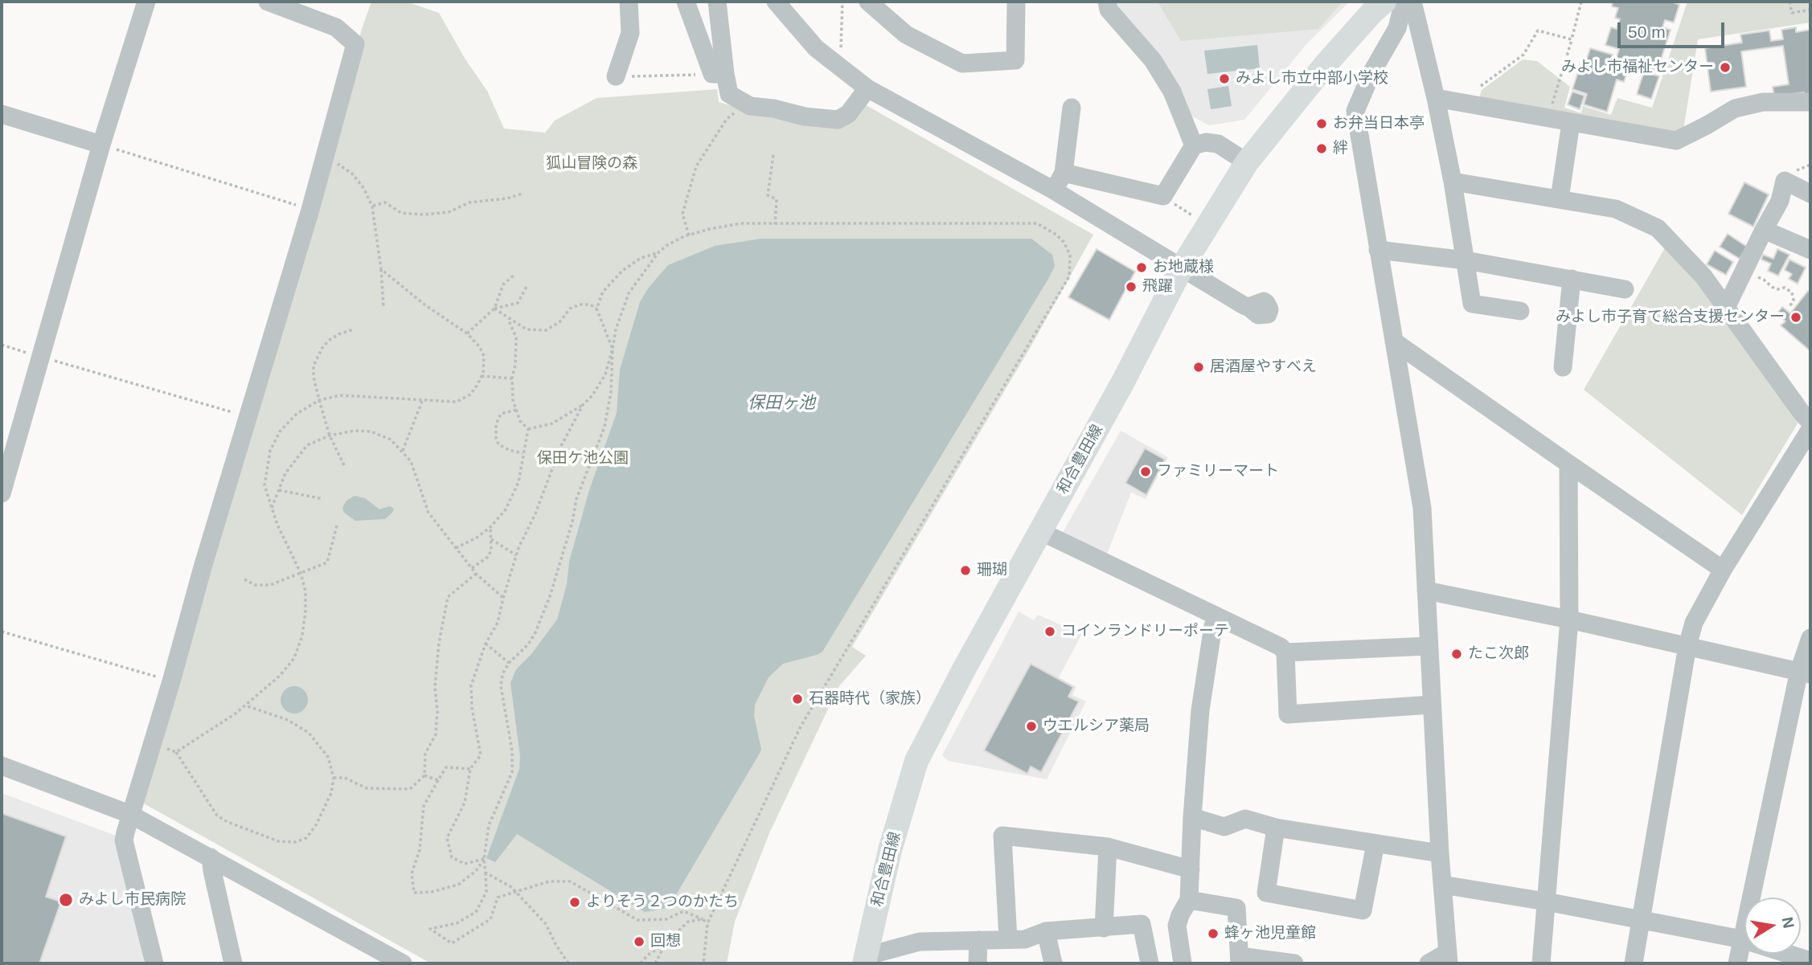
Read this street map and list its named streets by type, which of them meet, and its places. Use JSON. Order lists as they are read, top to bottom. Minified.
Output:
{"streets":{"main road":["和合豊田線"]},"water":["保田ヶ池"],"parks":["狐山冒険の森","保田ケ池公園"],"places":["みよし市福祉センター","みよし市立中部小学校","お弁当日本亭","絆","お地蔵様","飛躍","みよし市子育て総合支援センター","居酒屋やすべえ","ファミリーマート","珊瑚","コインランドリーポーテ","たこ次郎","石器時代（家族）","ウエルシア薬局","みよし市民病院","よりそう２つのかたち","蜂ヶ池児童館","回想"],"scale_bar":"50 m","north":"right"}
